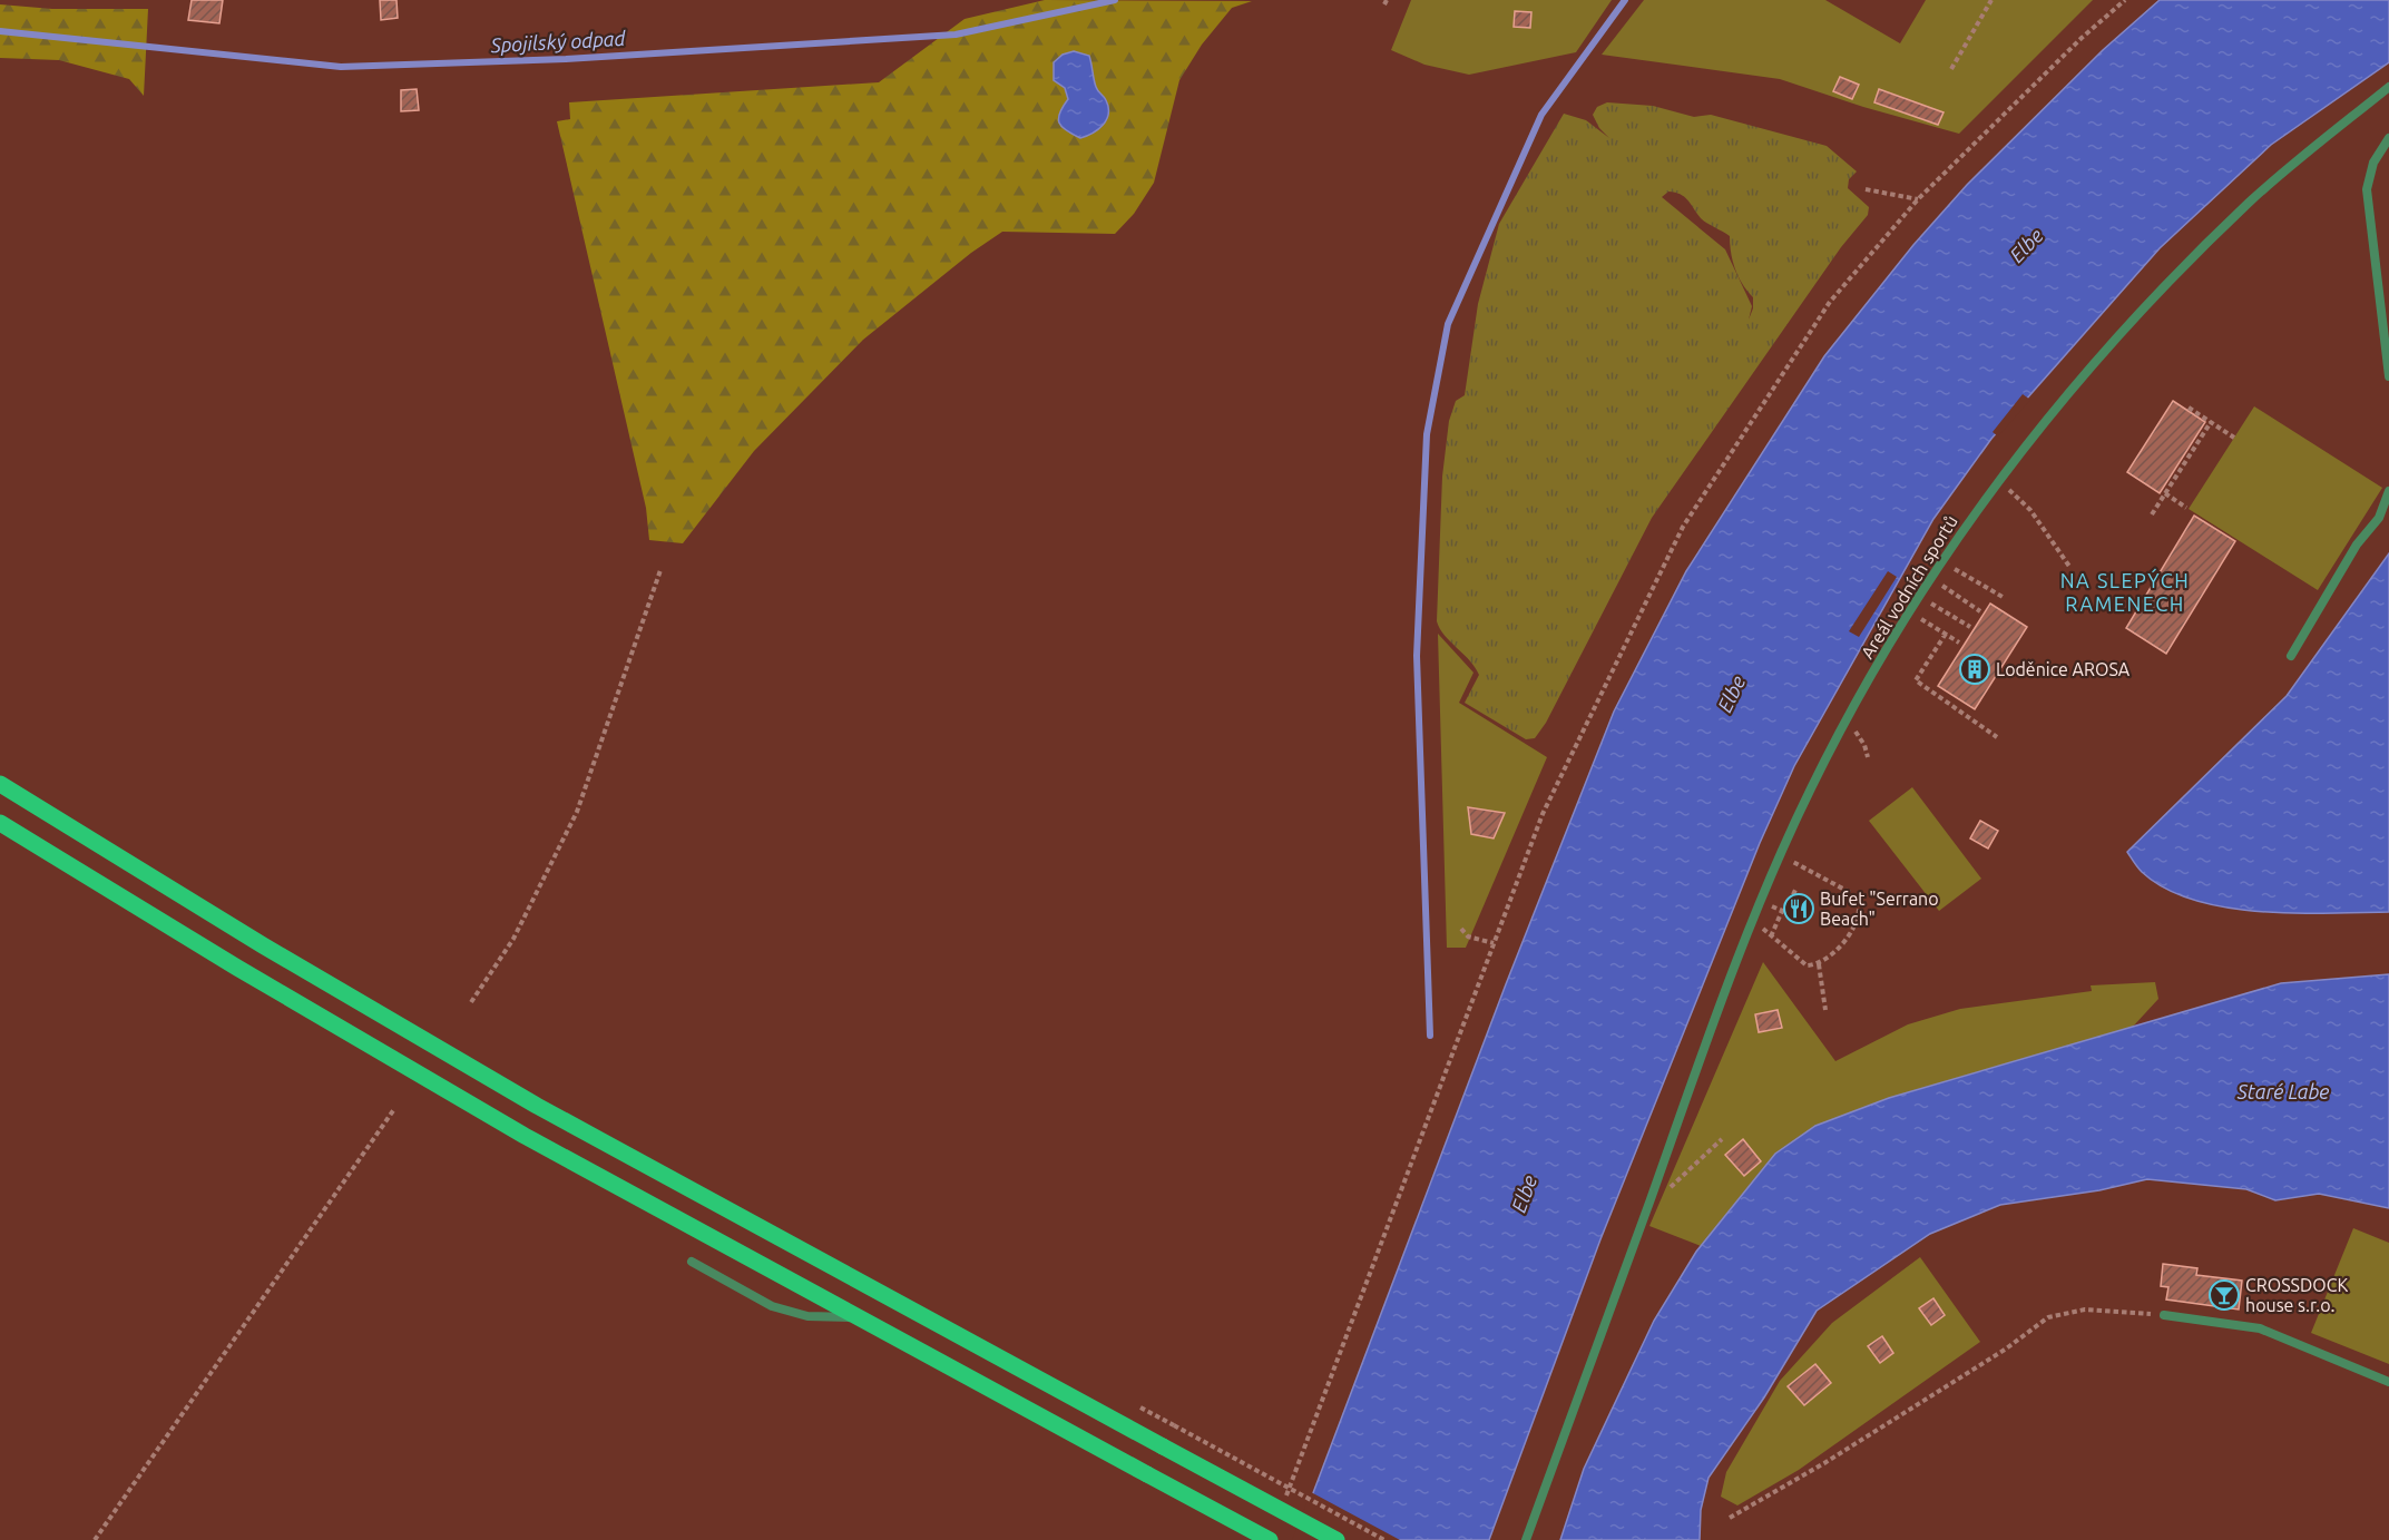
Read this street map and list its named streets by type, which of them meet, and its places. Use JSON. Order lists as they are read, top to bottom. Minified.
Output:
{"streets":{"lane":["Areál vodních sportů"]},"districts":["NA SLEPÝCH RAMENECH"],"water":["Spojilský odpad","Elbe","Staré Labe"],"places":{"building":["Loděnice AROSA"],"restaurant":["Bufet \"Serrano Beach\""],"bar":["CROSSDOCK house s.r.o."]}}
